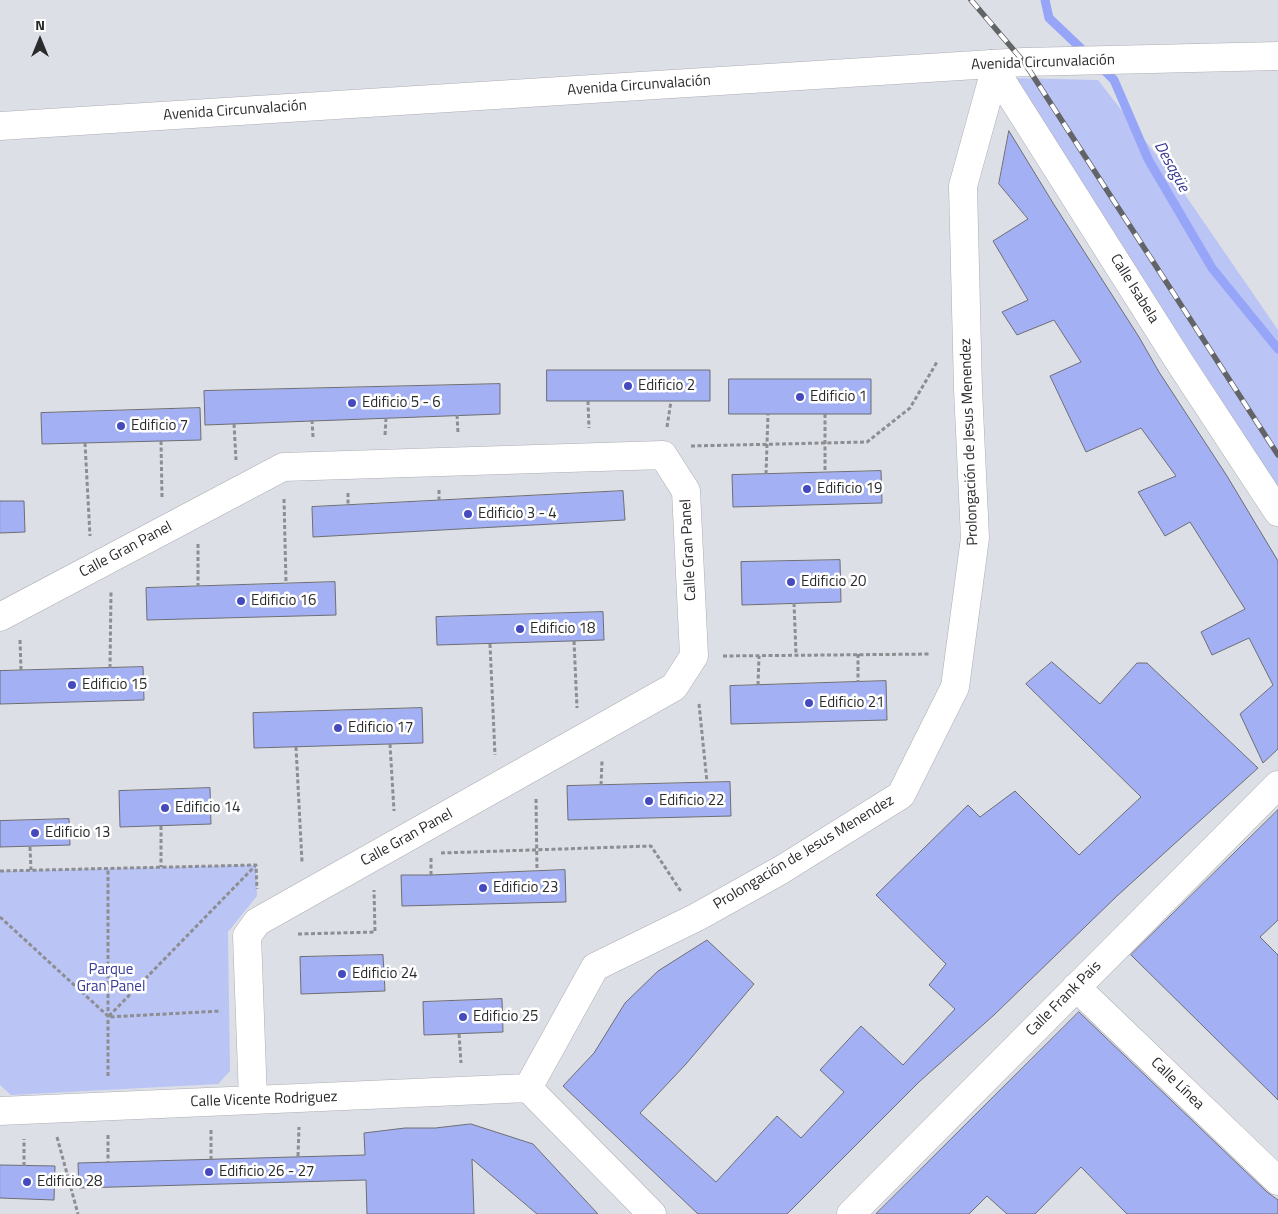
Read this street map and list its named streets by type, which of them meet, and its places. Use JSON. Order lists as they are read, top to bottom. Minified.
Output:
{"streets":{"main road":["Avenida Circunvalación","Calle Isabela","Prolongación de Jesus Menendez","Calle Gran Panel","Calle Frank Pais","Calle Línea","Calle Vicente Rodriguez"]},"crossings":[["Avenida Circunvalación","Calle Isabela"],["Avenida Circunvalación","Prolongación de Jesus Menendez"],["Calle Isabela","Prolongación de Jesus Menendez"],["Prolongación de Jesus Menendez","Calle Vicente Rodriguez"],["Calle Frank Pais","Calle Línea"]],"water":["Desagüe"],"parks":["Parque Gran Panel"],"places":["Edificio 2","Edificio 1","Edificio 5 - 6","Edificio 7","Edificio 19","Edificio 3 - 4","Edificio 20","Edificio 16","Edificio 18","Edificio 15","Edificio 21","Edificio 17","Edificio 22","Edificio 14","Edificio 13","Edificio 23","Edificio 24","Edificio 25","Edificio 26 - 27","Edificio 28"],"north":"top"}
